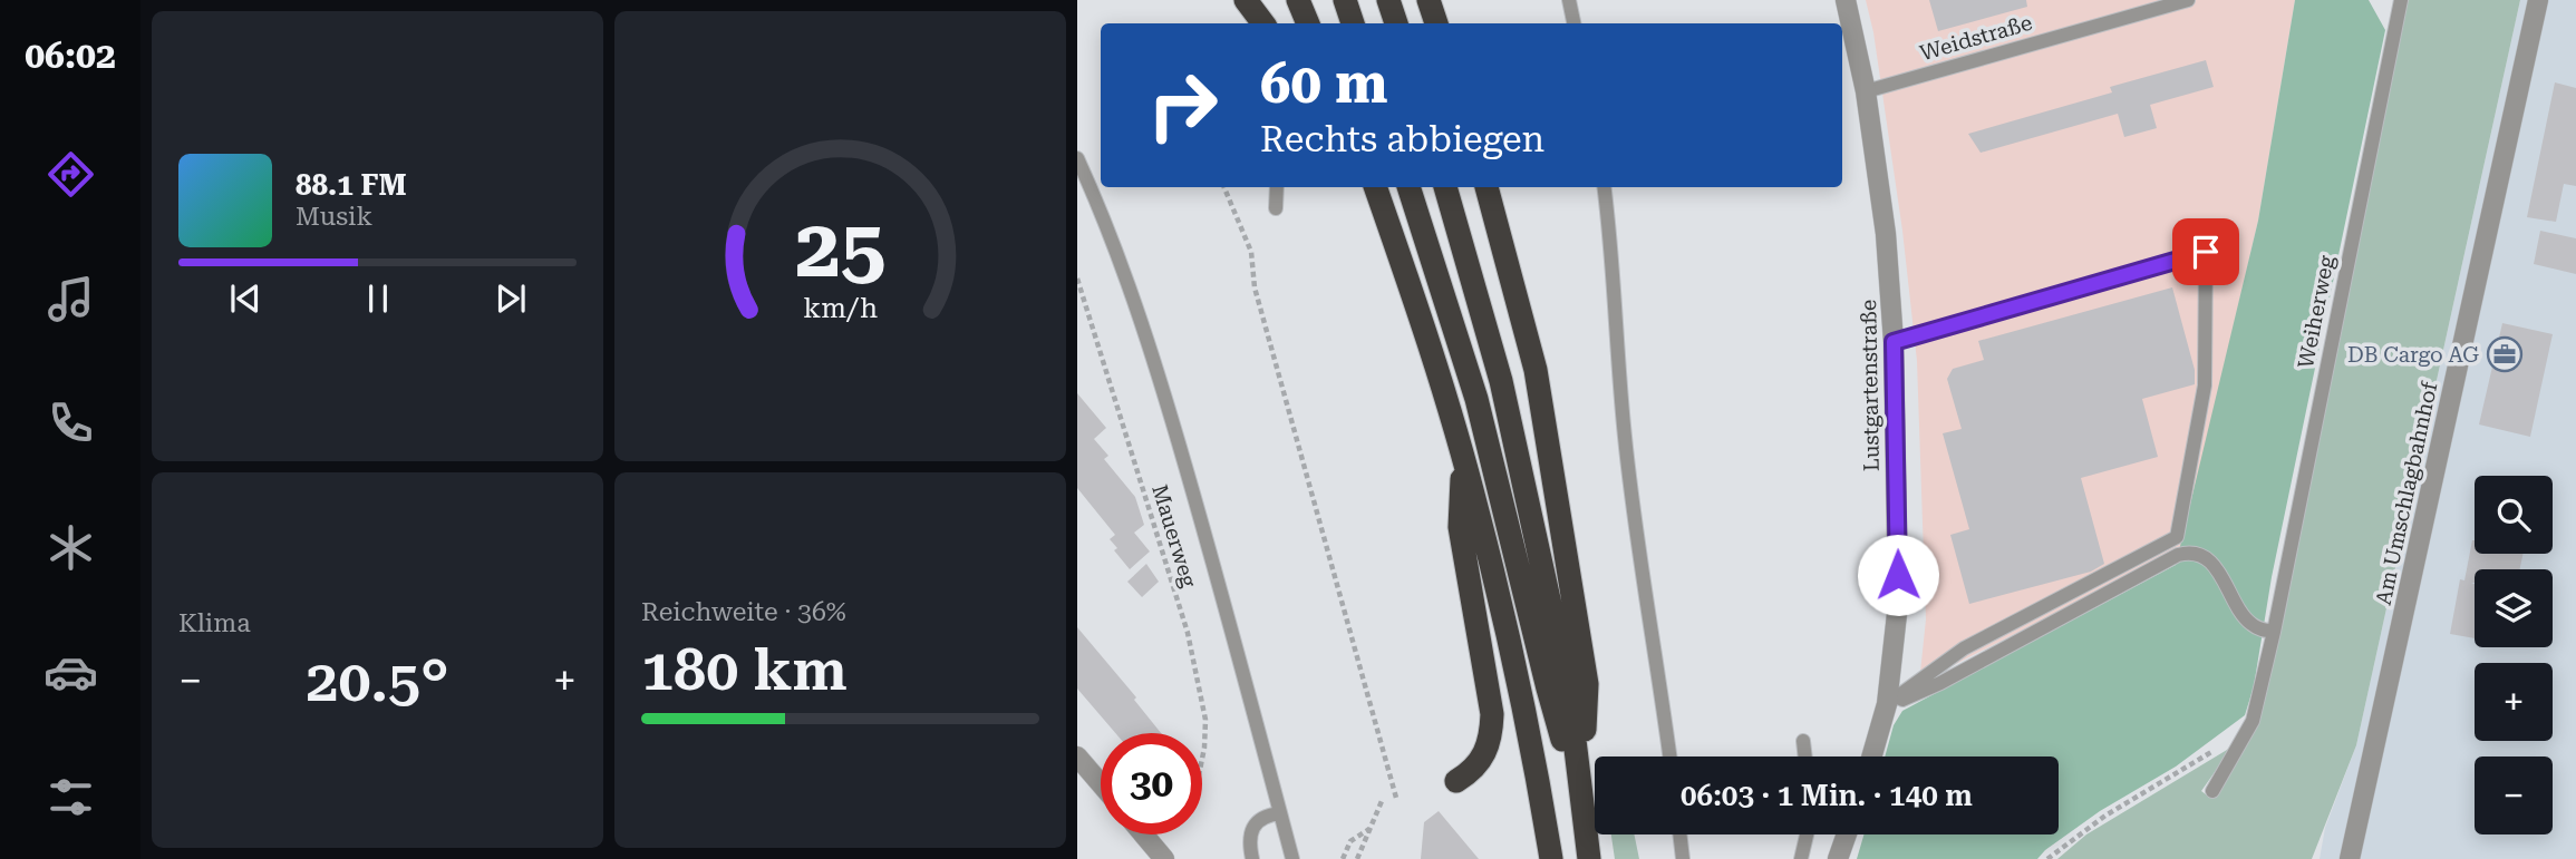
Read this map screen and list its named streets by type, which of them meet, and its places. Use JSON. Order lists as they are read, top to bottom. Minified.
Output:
{"streets":{"street":["Lustgartenstraße","Am Umschlagbahnhof"],"lane":["Weidstraße","Weiherweg"],"path":["Mauerweg"]},"crossings":[["Weidstraße","Lustgartenstraße"]],"places":{"office":["DB Cargo AG"]},"page":{"tabs":"06:02","turn":["60 m","Rechts abbiegen"],"song":["88.1 FM","Musik"],"tile":["Klima",["Reichweite · 36%","180 km"]],"map_buttons":["+","−"],"heat":["−","20.5°","+"],"limit":"30","trip":"06:03 · 1 Min. · 140 m","gauge":["25","km/h"]}}
